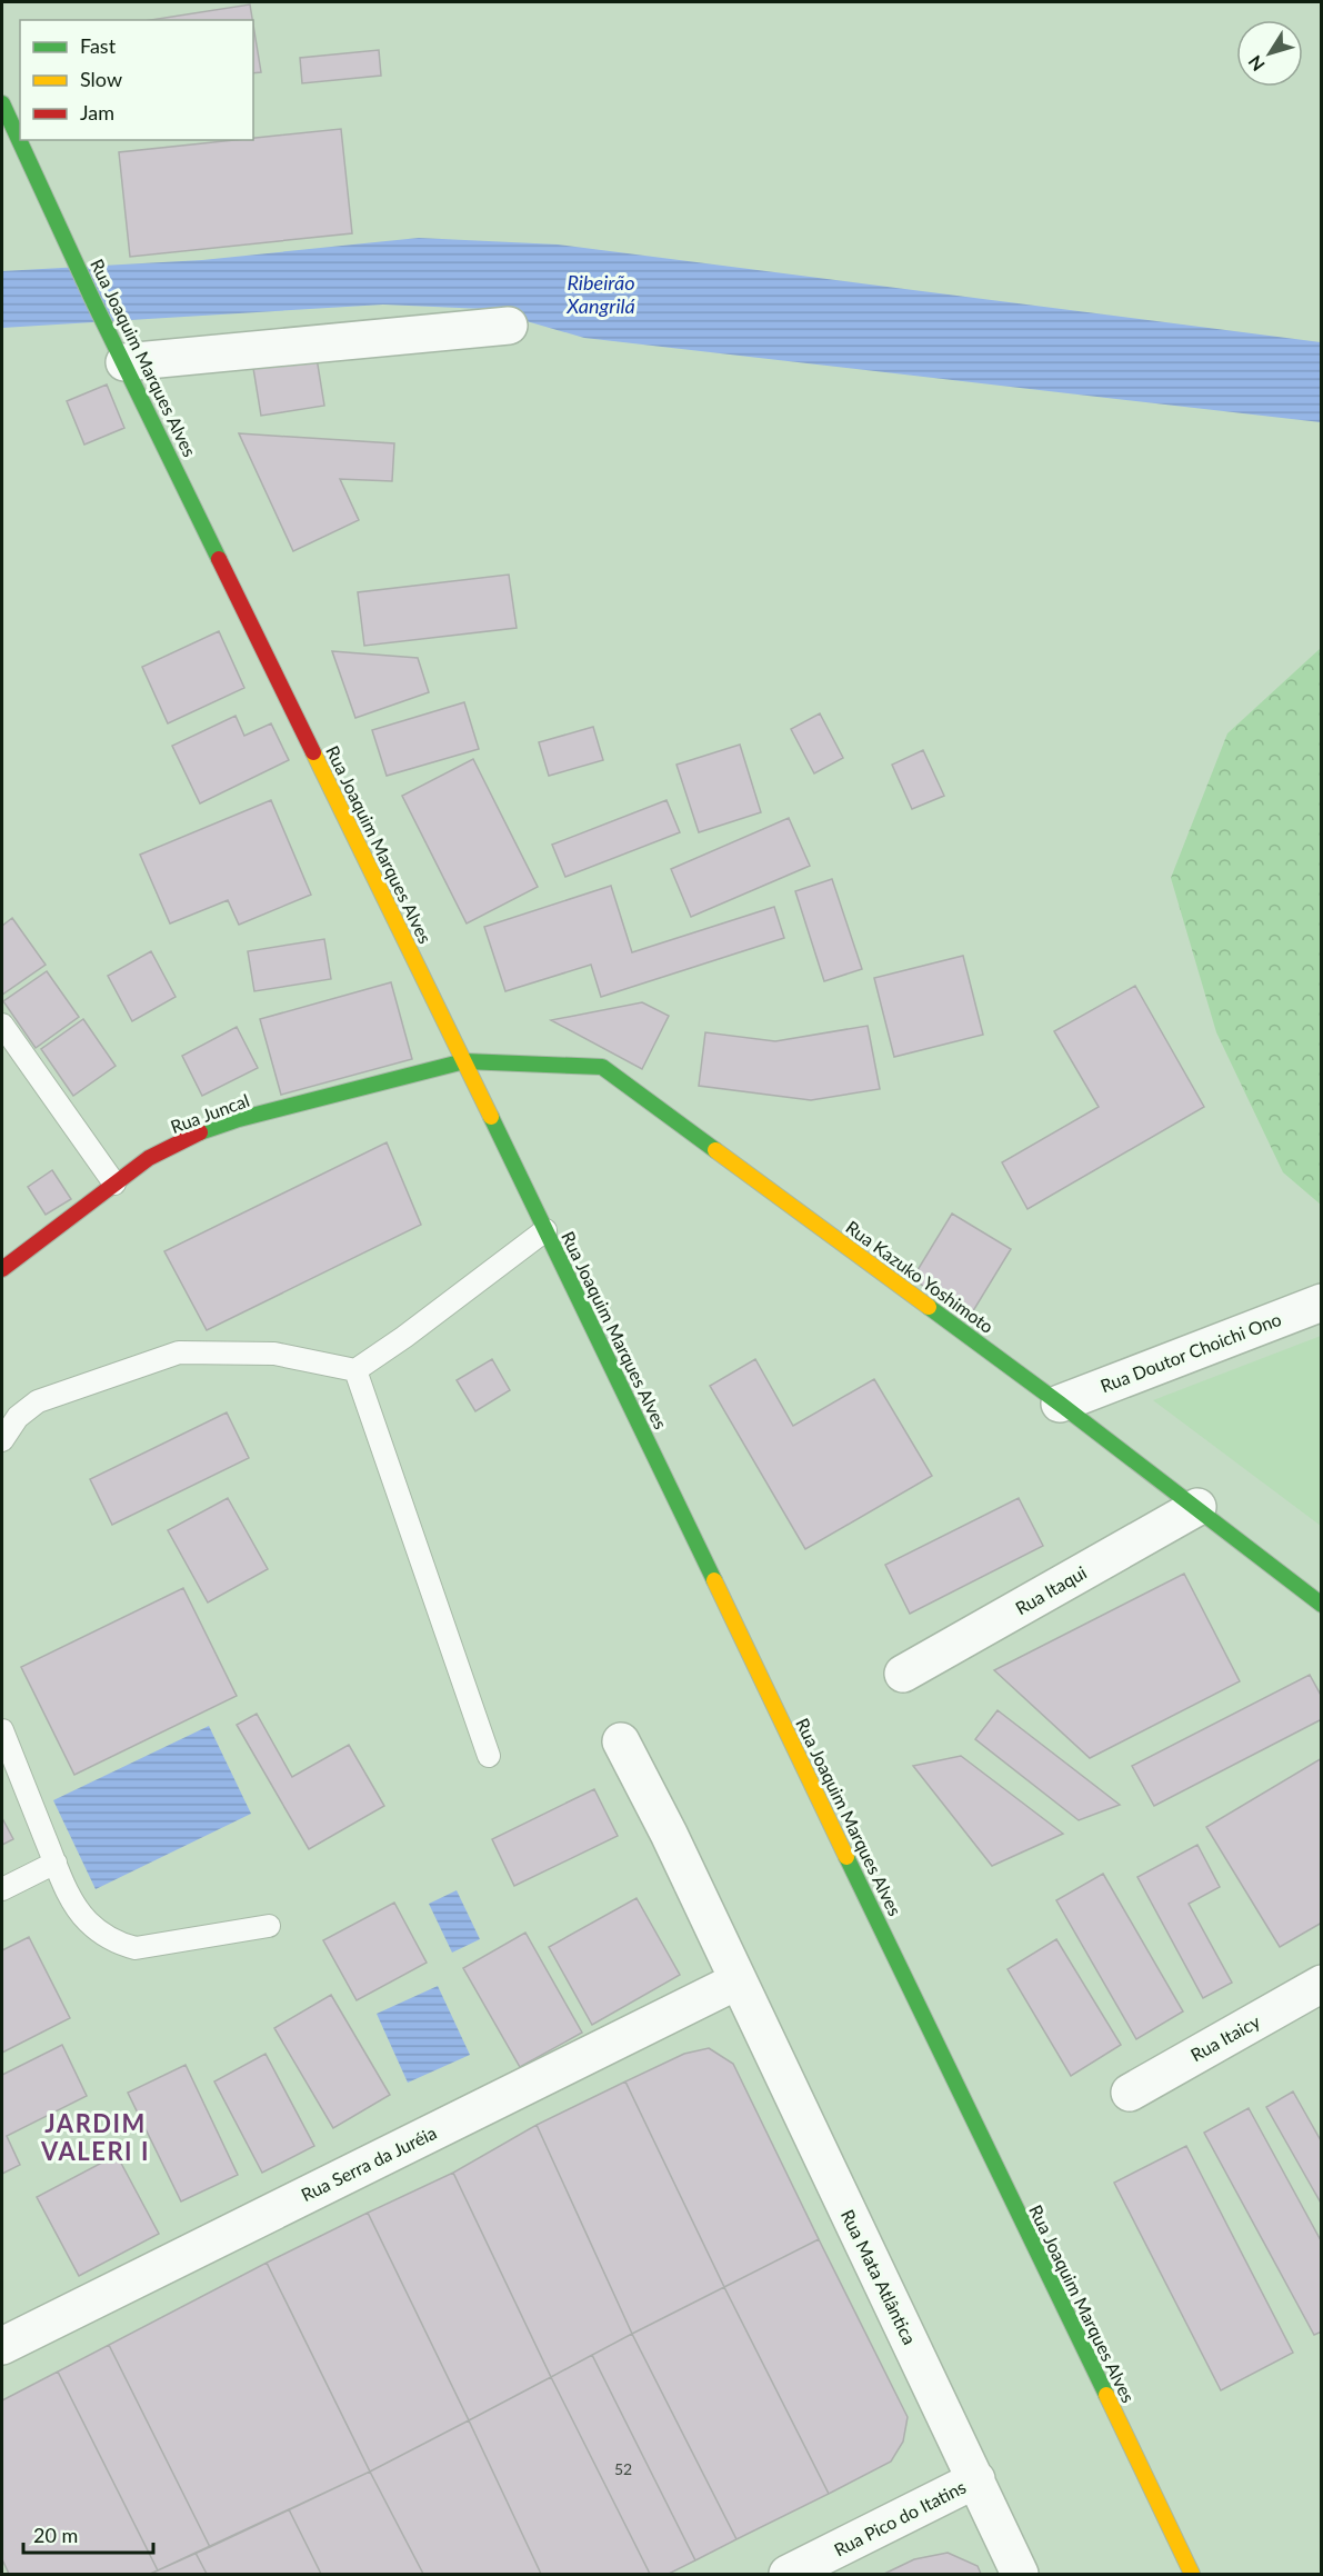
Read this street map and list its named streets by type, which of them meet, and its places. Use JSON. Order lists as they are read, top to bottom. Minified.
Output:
{"streets":{"street":["Rua Joaquim Marques Alves","Rua Juncal","Rua Kazuko Yoshimoto","Rua Doutor Choichi Ono","Rua Itaqui","Rua Itaicy","Rua Serra da Juréia","Rua Mata Atlântica","Rua Pico do Itatins"]},"crossings":[["Rua Joaquim Marques Alves","Rua Juncal"],["Rua Joaquim Marques Alves","Rua Kazuko Yoshimoto"],["Rua Juncal","Rua Kazuko Yoshimoto"],["Rua Kazuko Yoshimoto","Rua Doutor Choichi Ono"],["Rua Kazuko Yoshimoto","Rua Itaqui"],["Rua Serra da Juréia","Rua Mata Atlântica"],["Rua Mata Atlântica","Rua Pico do Itatins"]],"districts":["JARDIM VALERI I"],"water":["Ribeirão Xangrilá"],"house_numbers":["52"],"legend":["Fast","Slow","Jam"],"scale_bar":"20 m","north":"bottom left"}
